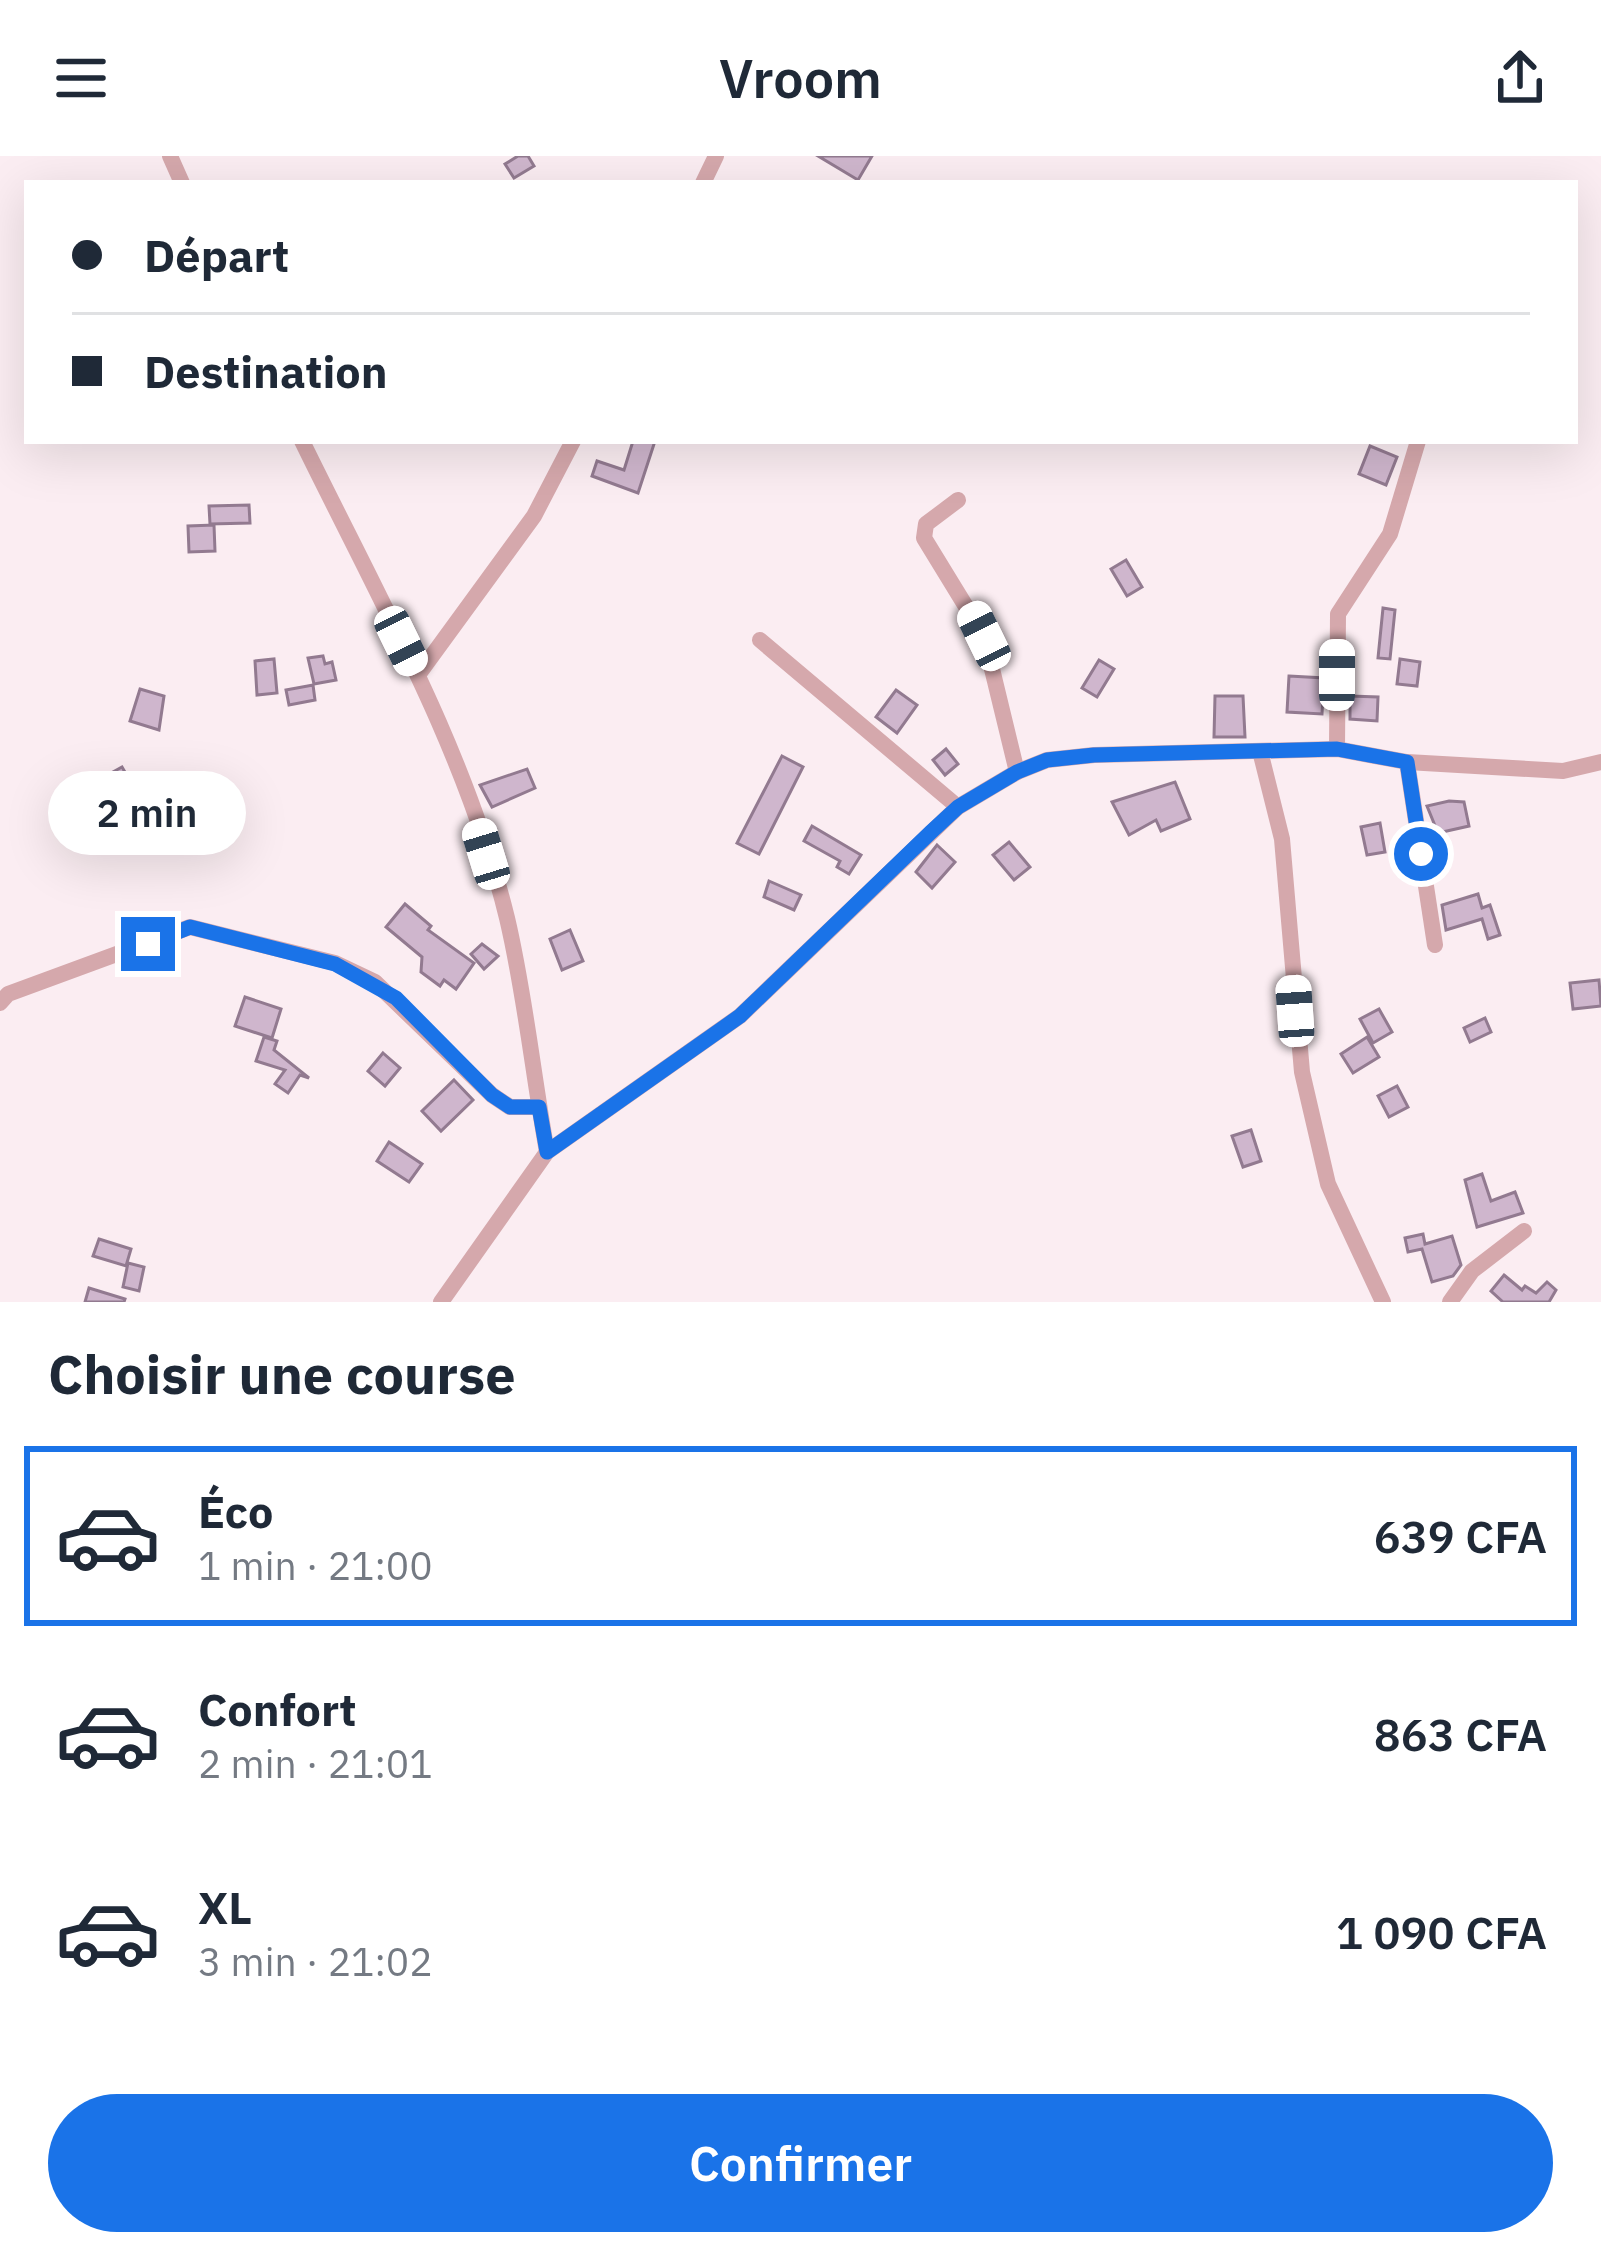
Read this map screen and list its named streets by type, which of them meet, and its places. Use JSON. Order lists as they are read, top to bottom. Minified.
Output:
{"page":{"header":"Vroom","banner":["Départ","Destination"],"bubble":"2 min","heading":"Choisir une course","list":[{"name":"Éco","note":"1 min · 21:00","value":"639 CFA"},{"name":"Confort","note":"2 min · 21:01","value":"863 CFA"},{"name":"XL","note":"3 min · 21:02","value":"1 090 CFA"}],"buttons":"Confirmer"}}
